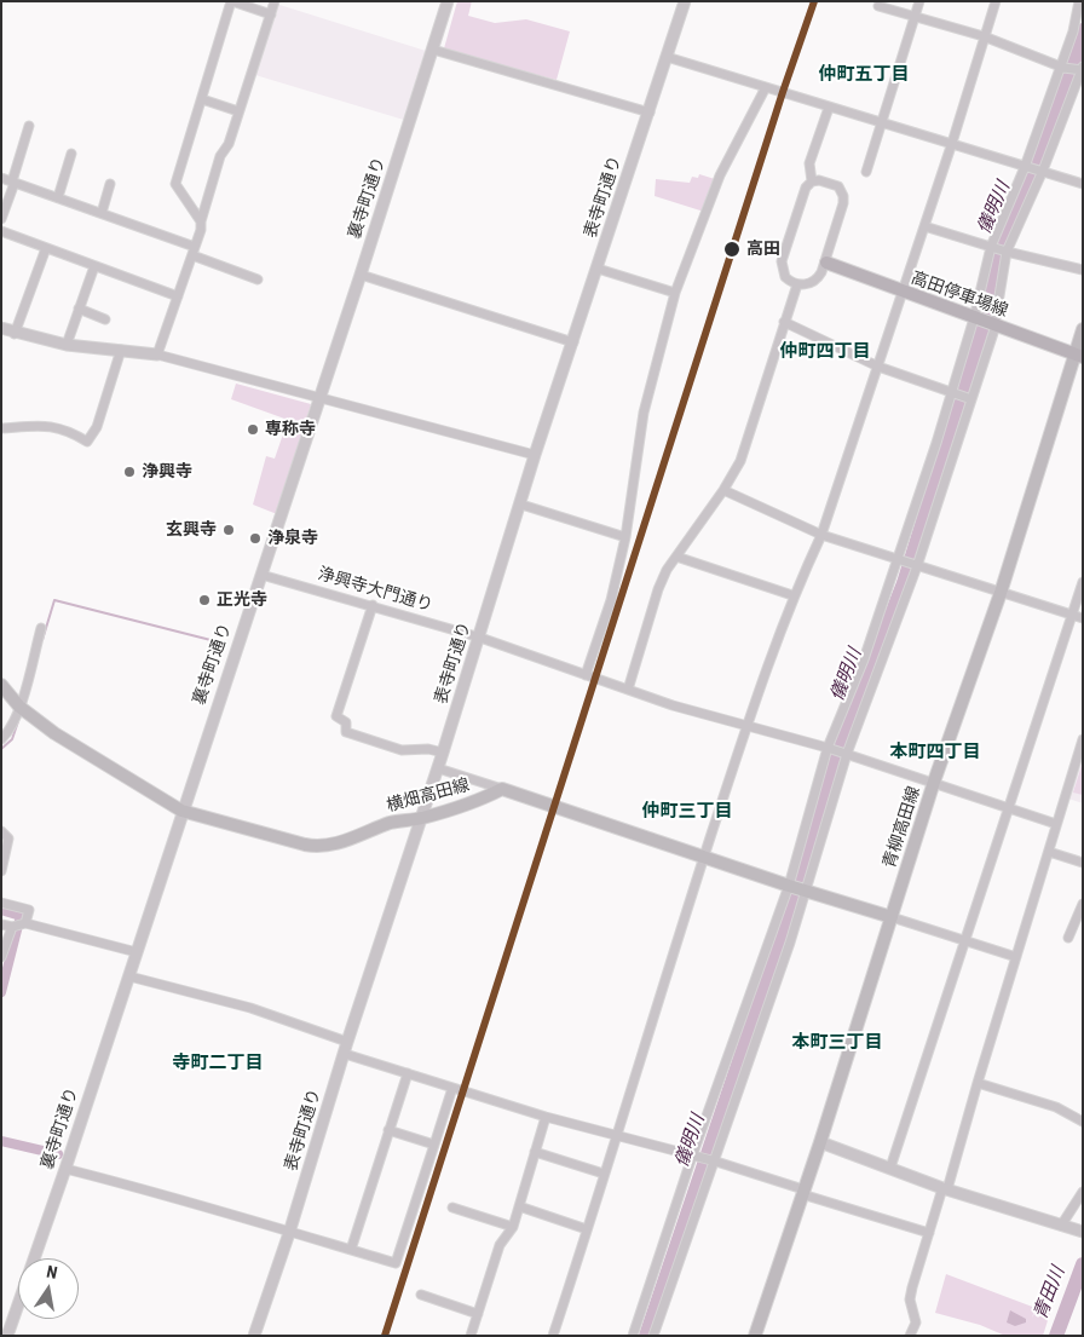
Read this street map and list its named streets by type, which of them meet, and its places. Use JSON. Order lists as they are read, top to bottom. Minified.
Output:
{"streets":{"main road":["高田停車場線","横畑高田線","青柳高田線"],"street":["表寺町通り","裏寺町通り","浄興寺大門通り"]},"crossings":[["表寺町通り","浄興寺大門通り"],["表寺町通り","横畑高田線"],["裏寺町通り","浄興寺大門通り"],["裏寺町通り","横畑高田線"],["高田停車場線","青柳高田線"],["浄興寺大門通り","青柳高田線"]],"districts":["仲町五丁目","仲町四丁目","本町四丁目","仲町三丁目","本町三丁目","寺町二丁目"],"water":["儀明川","青田川"],"places":["高田","専称寺","浄興寺","玄興寺","浄泉寺","正光寺"],"north":"top"}
